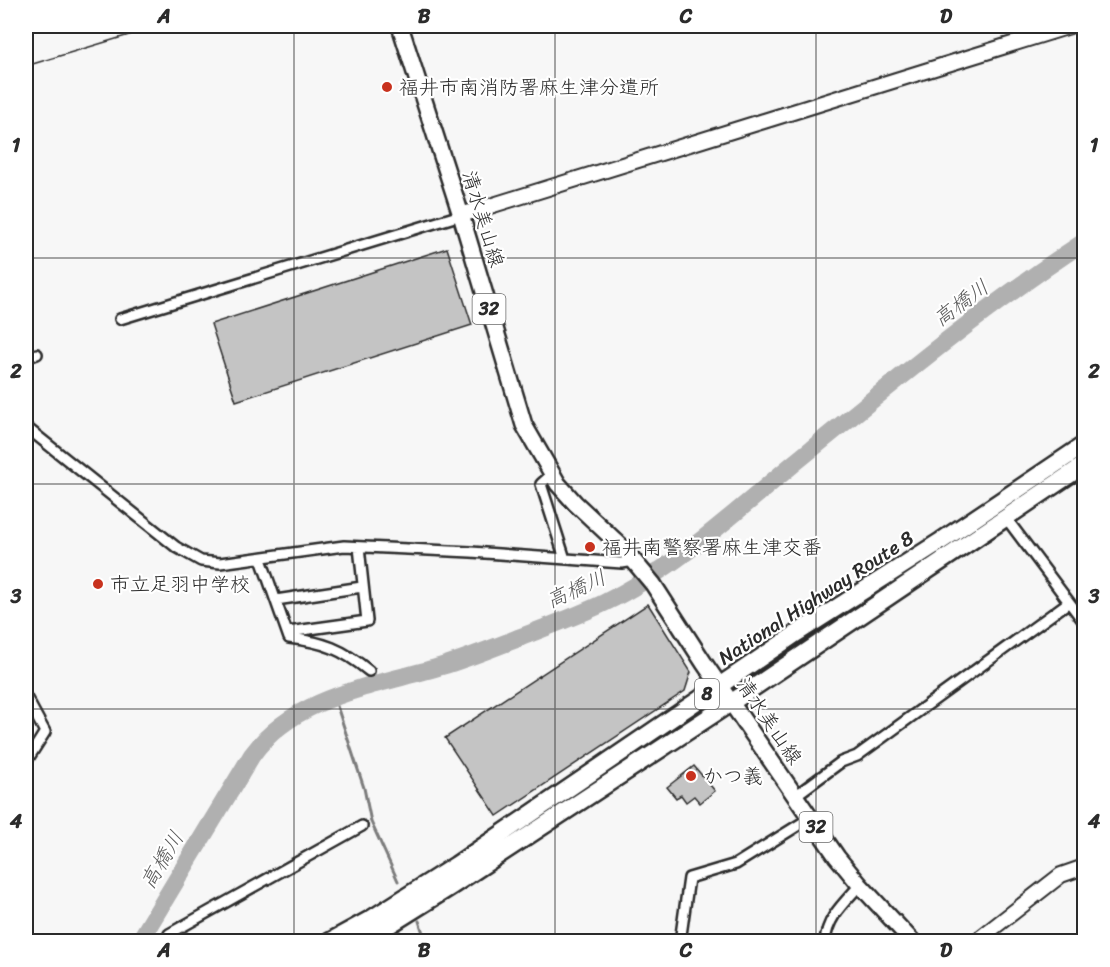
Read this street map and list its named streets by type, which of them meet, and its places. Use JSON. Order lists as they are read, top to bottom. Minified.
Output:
{"streets":{"highway":["National Highway Route 8","8"],"main road":["清水美山線","32"]},"crossings":[["清水美山線","National Highway Route 8"]],"water":["高橋川"],"places":["福井市南消防署麻生津分遣所","福井南警察署麻生津交番","市立足羽中学校","かつ義"],"grid":{"columns":["A","B","C","D"],"rows":["1","2","3","4"]}}
